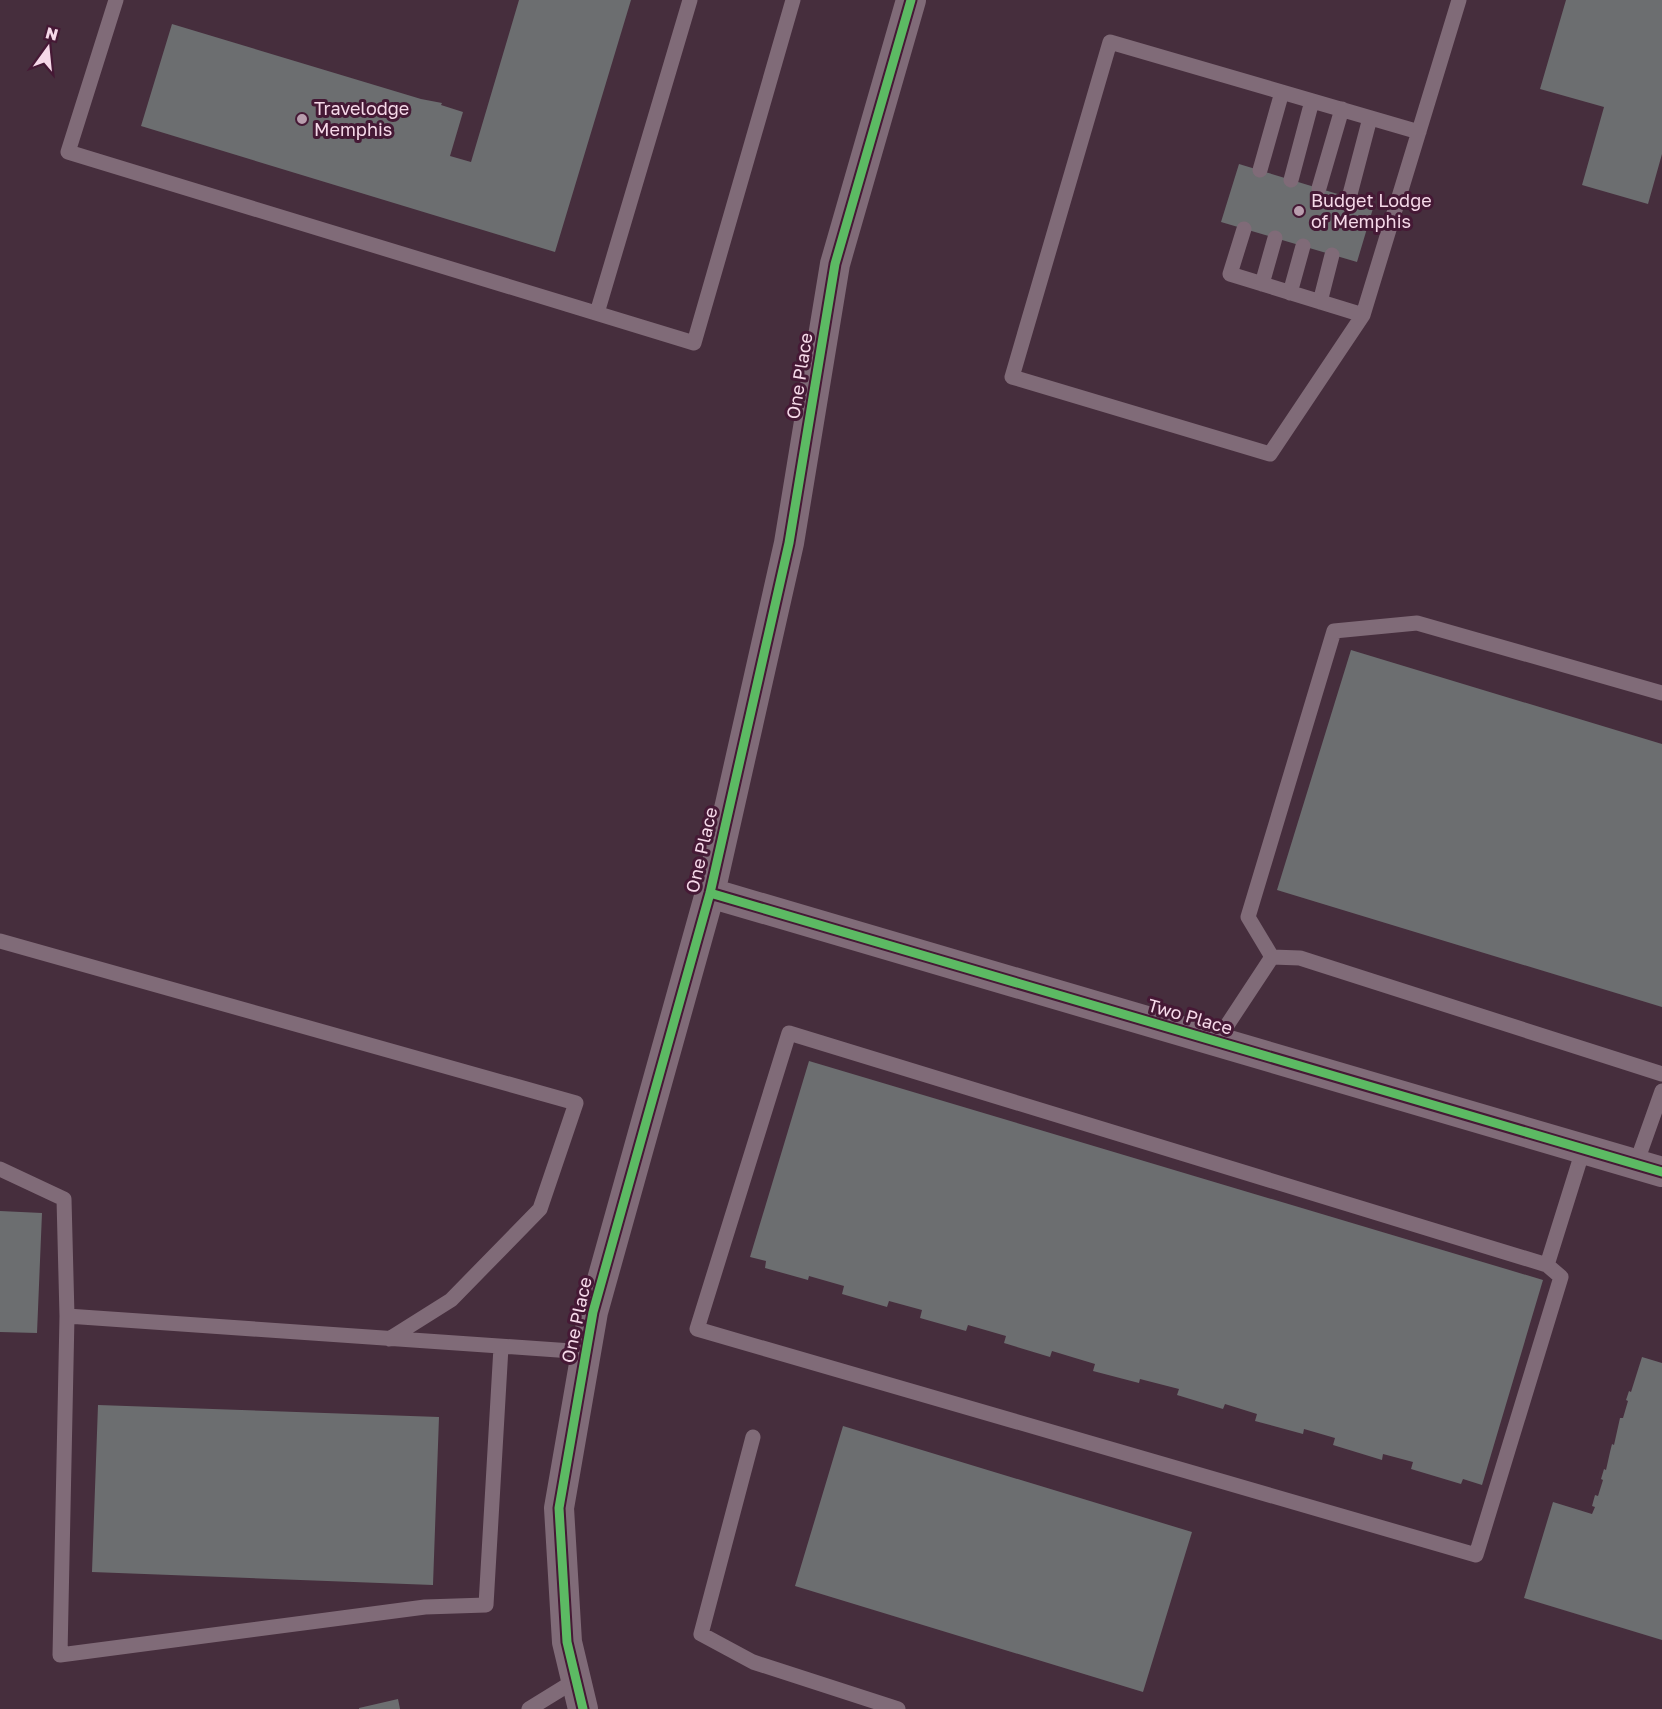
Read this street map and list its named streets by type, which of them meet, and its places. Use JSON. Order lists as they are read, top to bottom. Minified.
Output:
{"streets":{"street":["One Place","Two Place"]},"crossings":[["One Place","Two Place"]],"places":["Travelodge Memphis","Budget Lodge of Memphis"],"north":"top"}
